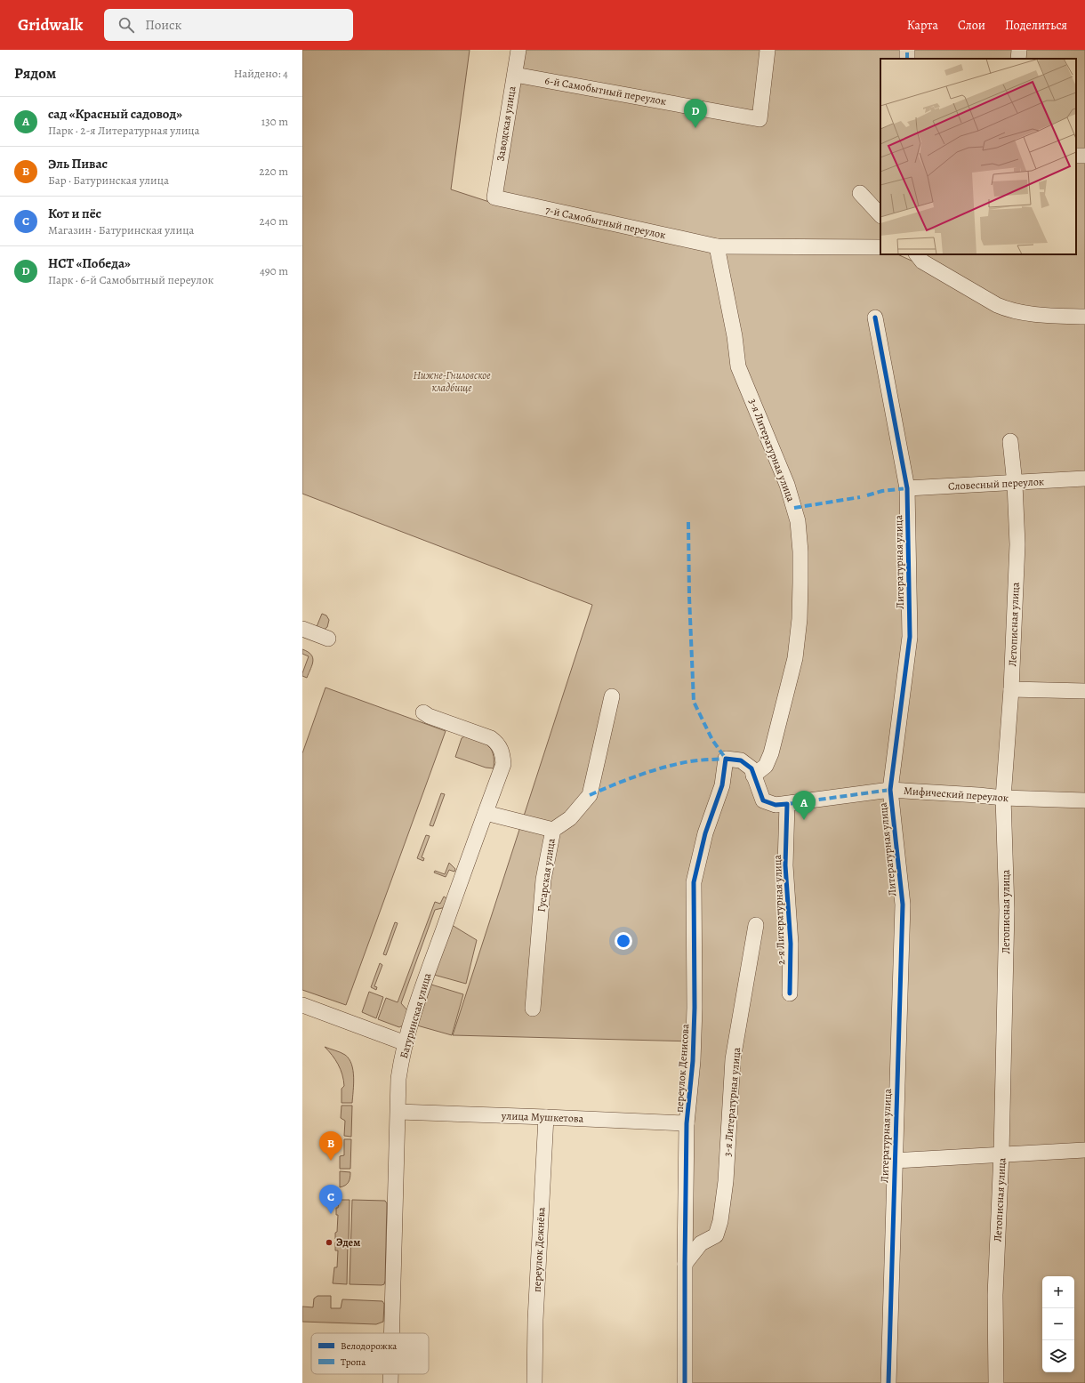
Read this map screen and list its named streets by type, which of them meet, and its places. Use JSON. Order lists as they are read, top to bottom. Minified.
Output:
{"streets":{"street":["6-й Самобытный переулок","Заводская улица","7-й Самобытный переулок","3-я Литературная улица","Словесный переулок","Литературная улица","Летописная улица","Мифический переулок","Гусарская улица","2-я Литературная улица","Батуринская улица","переулок Денисова","улица Мушкетова","переулок Дежнёва"]},"crossings":[["6-й Самобытный переулок","Заводская улица"],["Заводская улица","7-й Самобытный переулок"],["7-й Самобытный переулок","3-я Литературная улица"],["3-я Литературная улица","Мифический переулок"],["3-я Литературная улица","переулок Денисова"],["Словесный переулок","Литературная улица"],["Словесный переулок","Летописная улица"],["Литературная улица","Мифический переулок"],["Летописная улица","Мифический переулок"],["Мифический переулок","2-я Литературная улица"],["Мифический переулок","переулок Денисова"],["Батуринская улица","улица Мушкетова"],["переулок Денисова","улица Мушкетова"],["улица Мушкетова","переулок Дежнёва"]],"parks":["Нижне-Гниловское кладбище"],"places":["Эдем"],"legend":["Велодорожка","Тропа"],"page":{"header":"Gridwalk","search":"Поиск","nav":["Карта","Слои","Поделиться"],"heading":["Рядом","Найдено: 4"],"list":[{"mark":"A","name":"сад «Красный садовод»","note":"Парк · 2-я Литературная улица","value":"130 m"},{"mark":"B","name":"Эль Пивас","note":"Бар · Батуринская улица","value":"220 m"},{"mark":"C","name":"Кот и пёс","note":"Магазин · Батуринская улица","value":"240 m"},{"mark":"D","name":"НСТ «Победа»","note":"Парк · 6-й Самобытный переулок","value":"490 m"}],"pins":["D","A","B","C"],"map_buttons":["+","−"]}}
